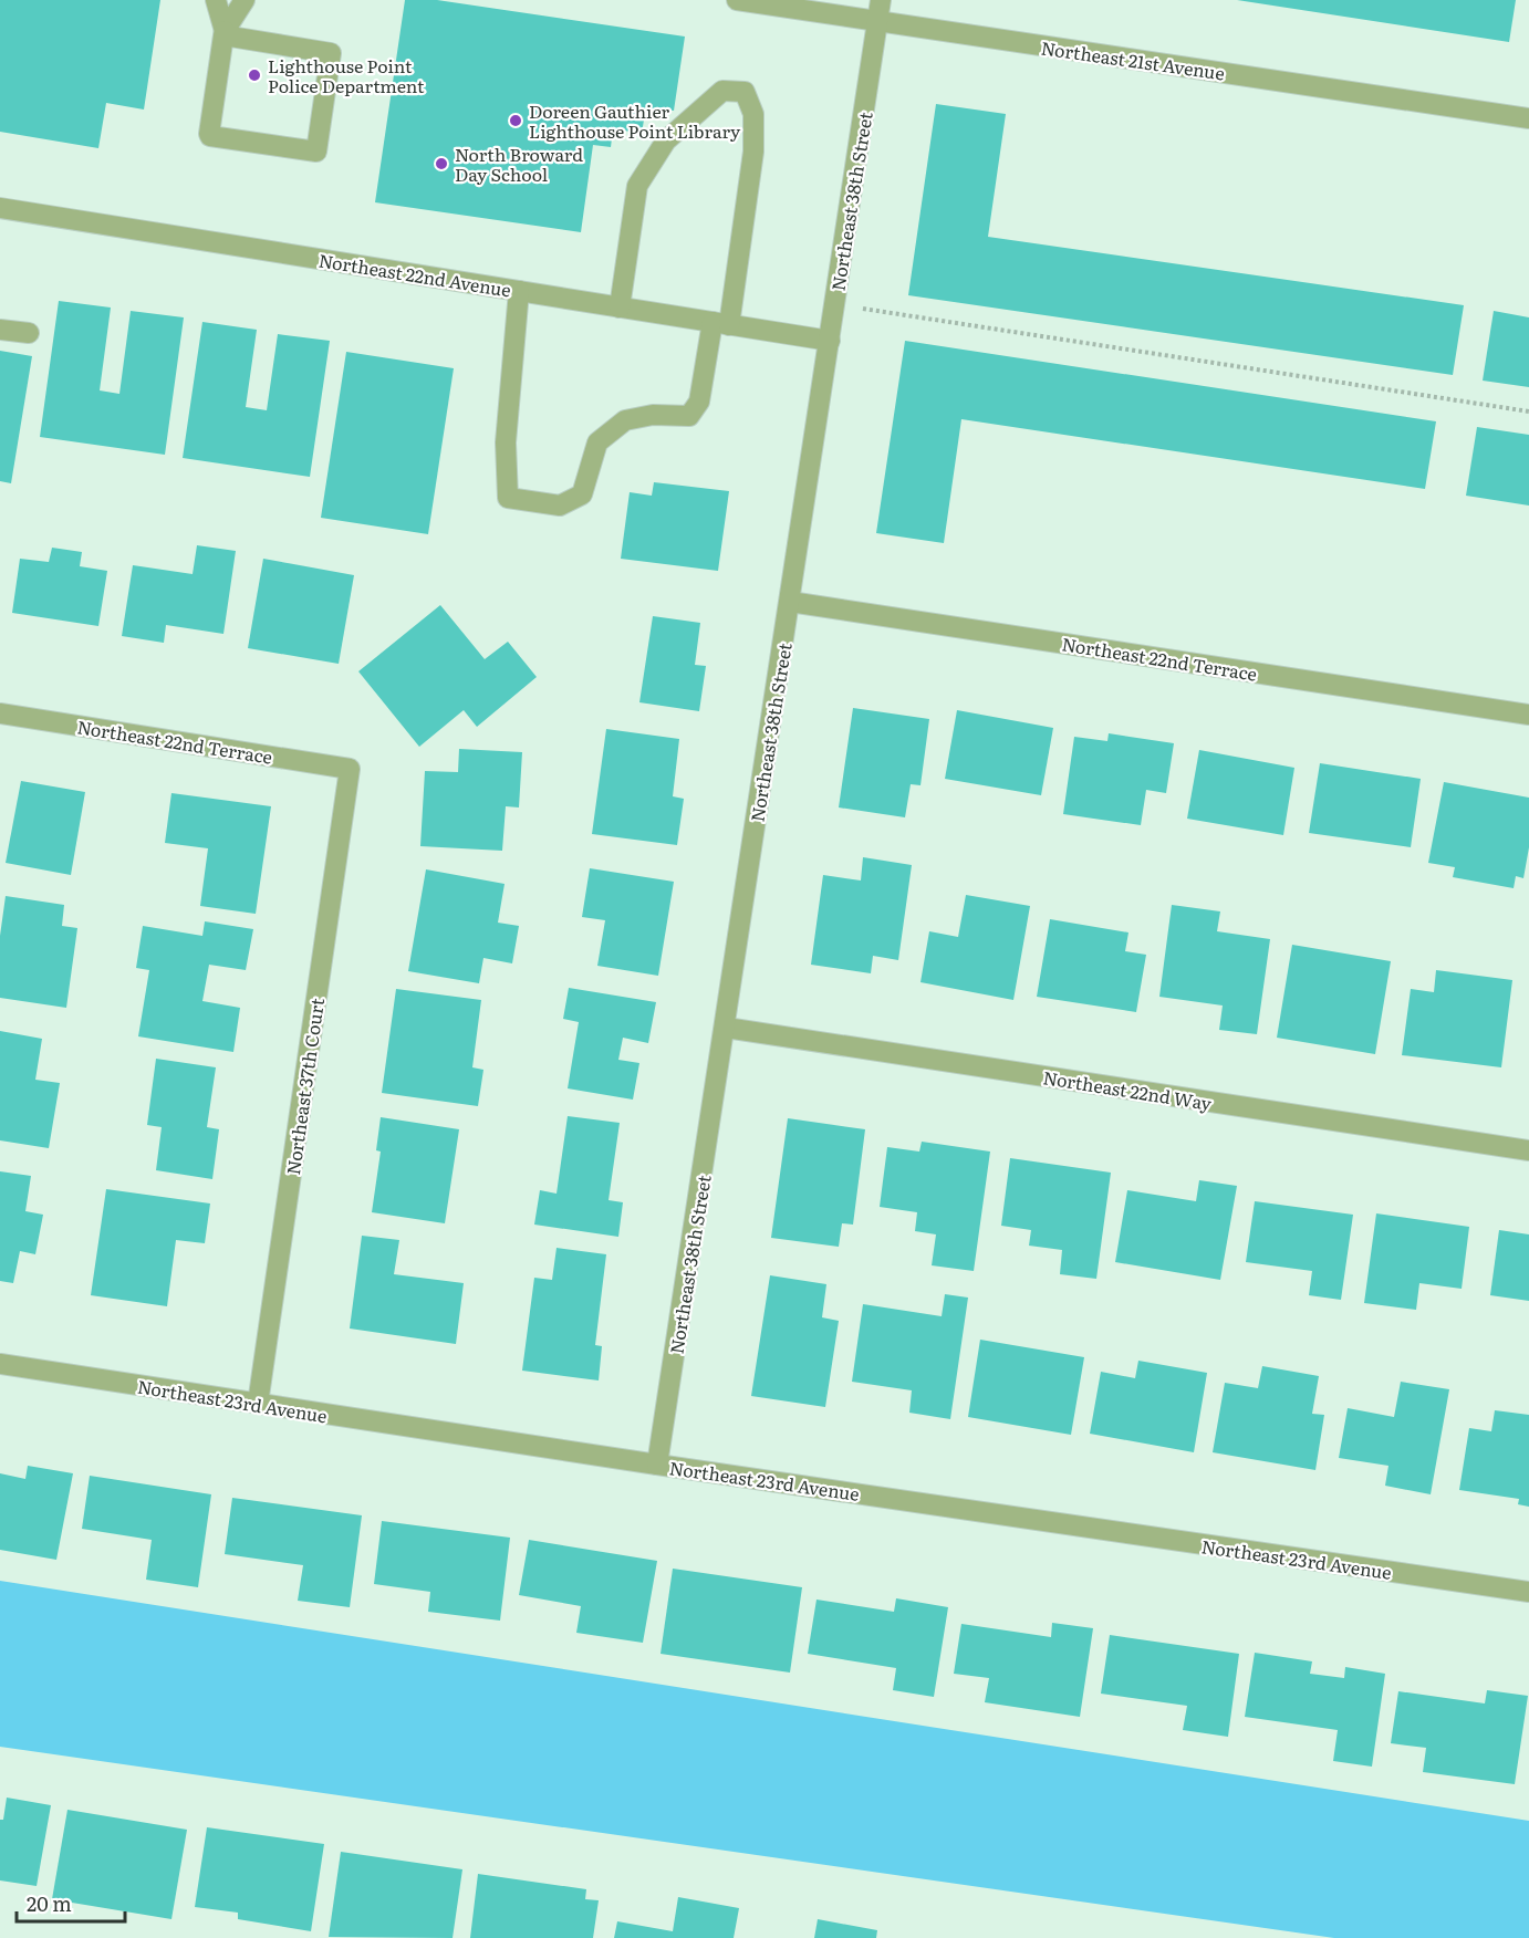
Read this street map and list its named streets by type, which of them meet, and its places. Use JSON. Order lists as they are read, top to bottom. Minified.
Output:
{"streets":{"street":["Northeast 21st Avenue","Northeast 38th Street","Northeast 22nd Avenue","Northeast 22nd Terrace","Northeast 37th Court","Northeast 22nd Way","Northeast 23rd Avenue"]},"crossings":[["Northeast 21st Avenue","Northeast 38th Street"],["Northeast 38th Street","Northeast 22nd Avenue"],["Northeast 38th Street","Northeast 22nd Terrace"],["Northeast 38th Street","Northeast 22nd Way"],["Northeast 38th Street","Northeast 23rd Avenue"],["Northeast 22nd Terrace","Northeast 37th Court"],["Northeast 37th Court","Northeast 23rd Avenue"]],"places":["Lighthouse Point Police Department","Doreen Gauthier Lighthouse Point Library","North Broward Day School"],"scale_bar":"20 m"}
